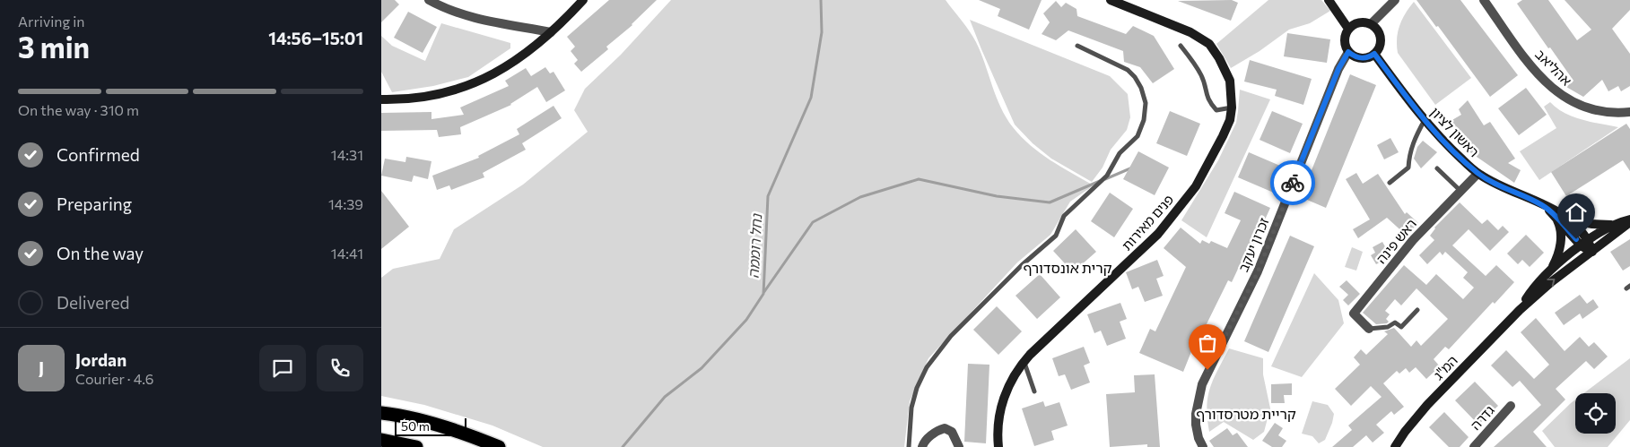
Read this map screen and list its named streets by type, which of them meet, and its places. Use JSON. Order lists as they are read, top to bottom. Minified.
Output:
{"streets":{"street":["אהליאב","ראשון לציון","פנים מאירות","ראש פינה","זכרון יעקב","המ\"ג","גדרה"]},"crossings":[["ראשון לציון","ראש פינה"],["ראשון לציון","זכרון יעקב"],["ראשון לציון","המ\"ג"]],"districts":["קרית אונסדורף","קריית מטרסדורף"],"water":["נחל רוממה"],"scale_bar":"50 m","page":{"heading":["3 min","Arriving in","14:56–15:01"],"panel":["Jordan","Courier · 4.6"],"bar":"On the way · 310 m","list":[["Confirmed","14:31"],["Preparing","14:39"],["On the way","14:41"],"Delivered"],"round":"J","scale":"50 m"}}
